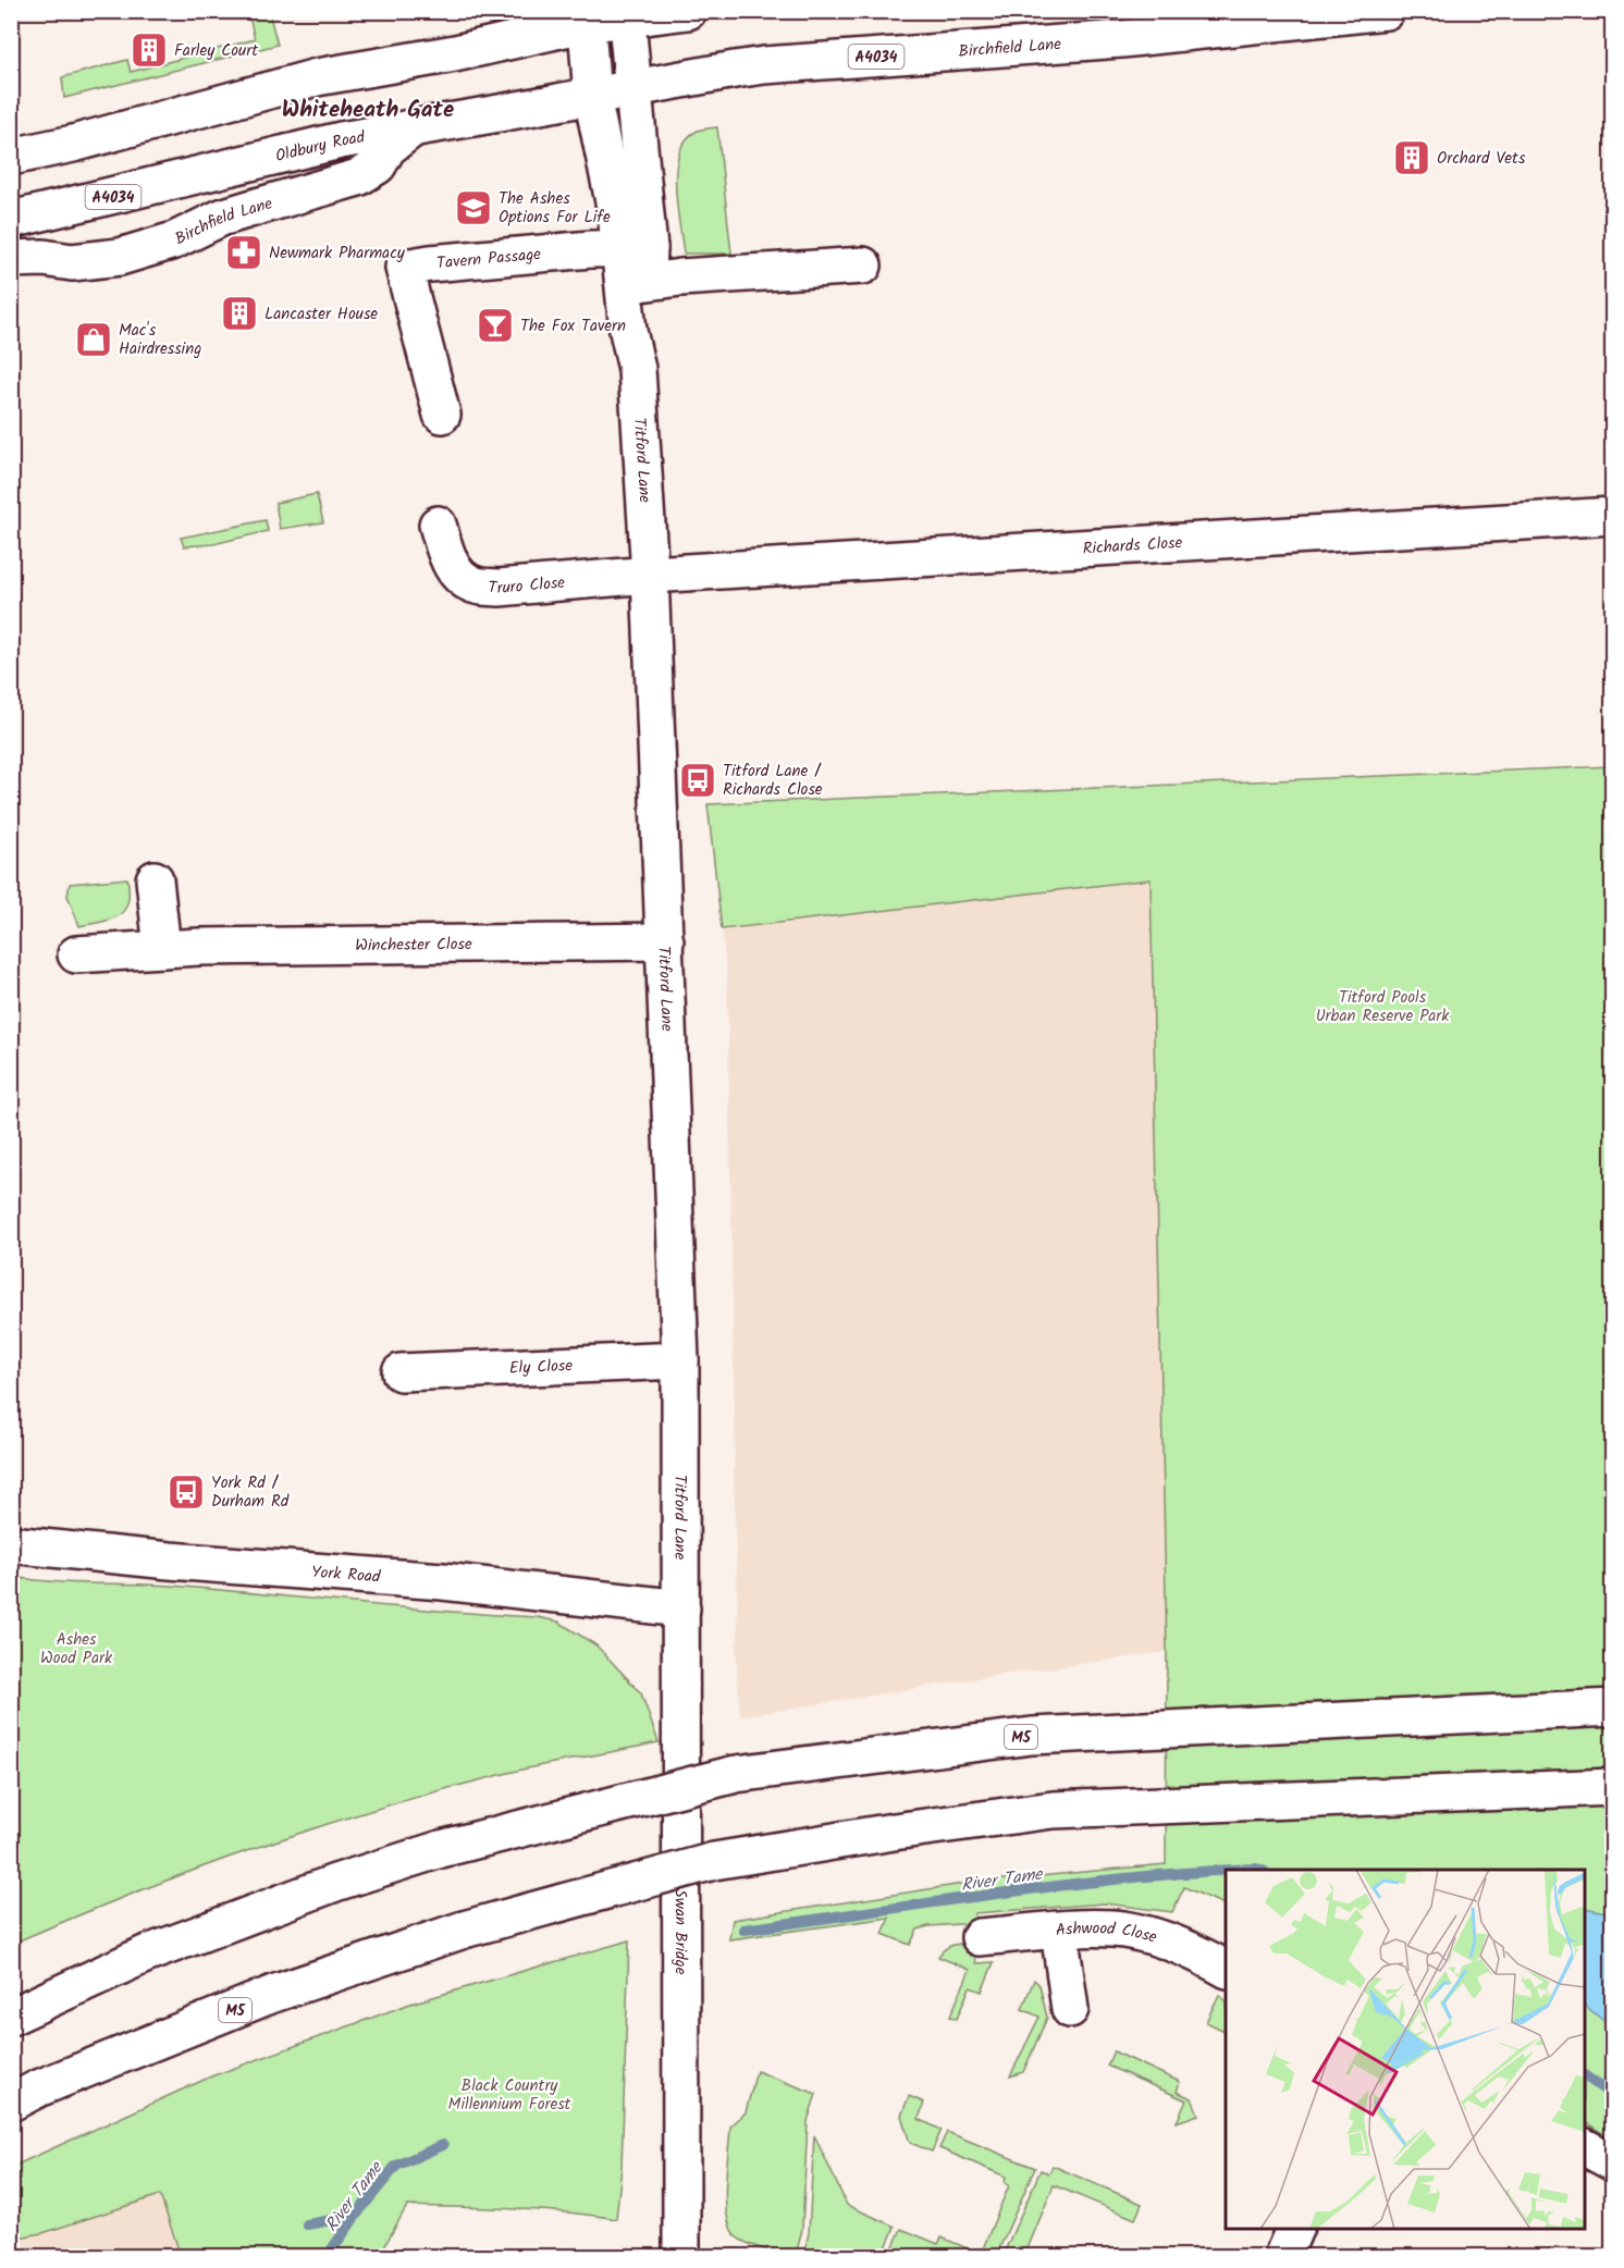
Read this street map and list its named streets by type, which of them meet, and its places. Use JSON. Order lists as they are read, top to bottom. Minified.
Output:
{"streets":{"main road":["Birchfield Lane","A4034","Oldbury Road","Tavern Passage","Titford Lane","Richards Close","Truro Close","Winchester Close","Ely Close","York Road","M5","Swan Bridge","Ashwood Close"]},"crossings":[["Birchfield Lane","Oldbury Road"],["Birchfield Lane","Titford Lane"],["Oldbury Road","Titford Lane"],["Tavern Passage","Titford Lane"],["Titford Lane","Richards Close"],["Titford Lane","Truro Close"],["Titford Lane","Winchester Close"],["Titford Lane","Ely Close"],["Titford Lane","York Road"],["Titford Lane","Swan Bridge"],["Richards Close","Truro Close"],["York Road","Swan Bridge"]],"districts":["Whiteheath Gate"],"water":["River Tame"],"parks":["Titford Pools Urban Reserve Park","Ashes Wood Park","Black Country Millennium Forest"],"places":{"building":["Farley Court","Orchard Vets","Lancaster House"],"school or university":["The Ashes Options For Life"],"pharmacy":["Newmark Pharmacy"],"bar":["The Fox Tavern"],"shop":["Mac's Hairdressing"],"bus stop":["Titford Lane / Richards Close","York Rd / Durham Rd"]}}
